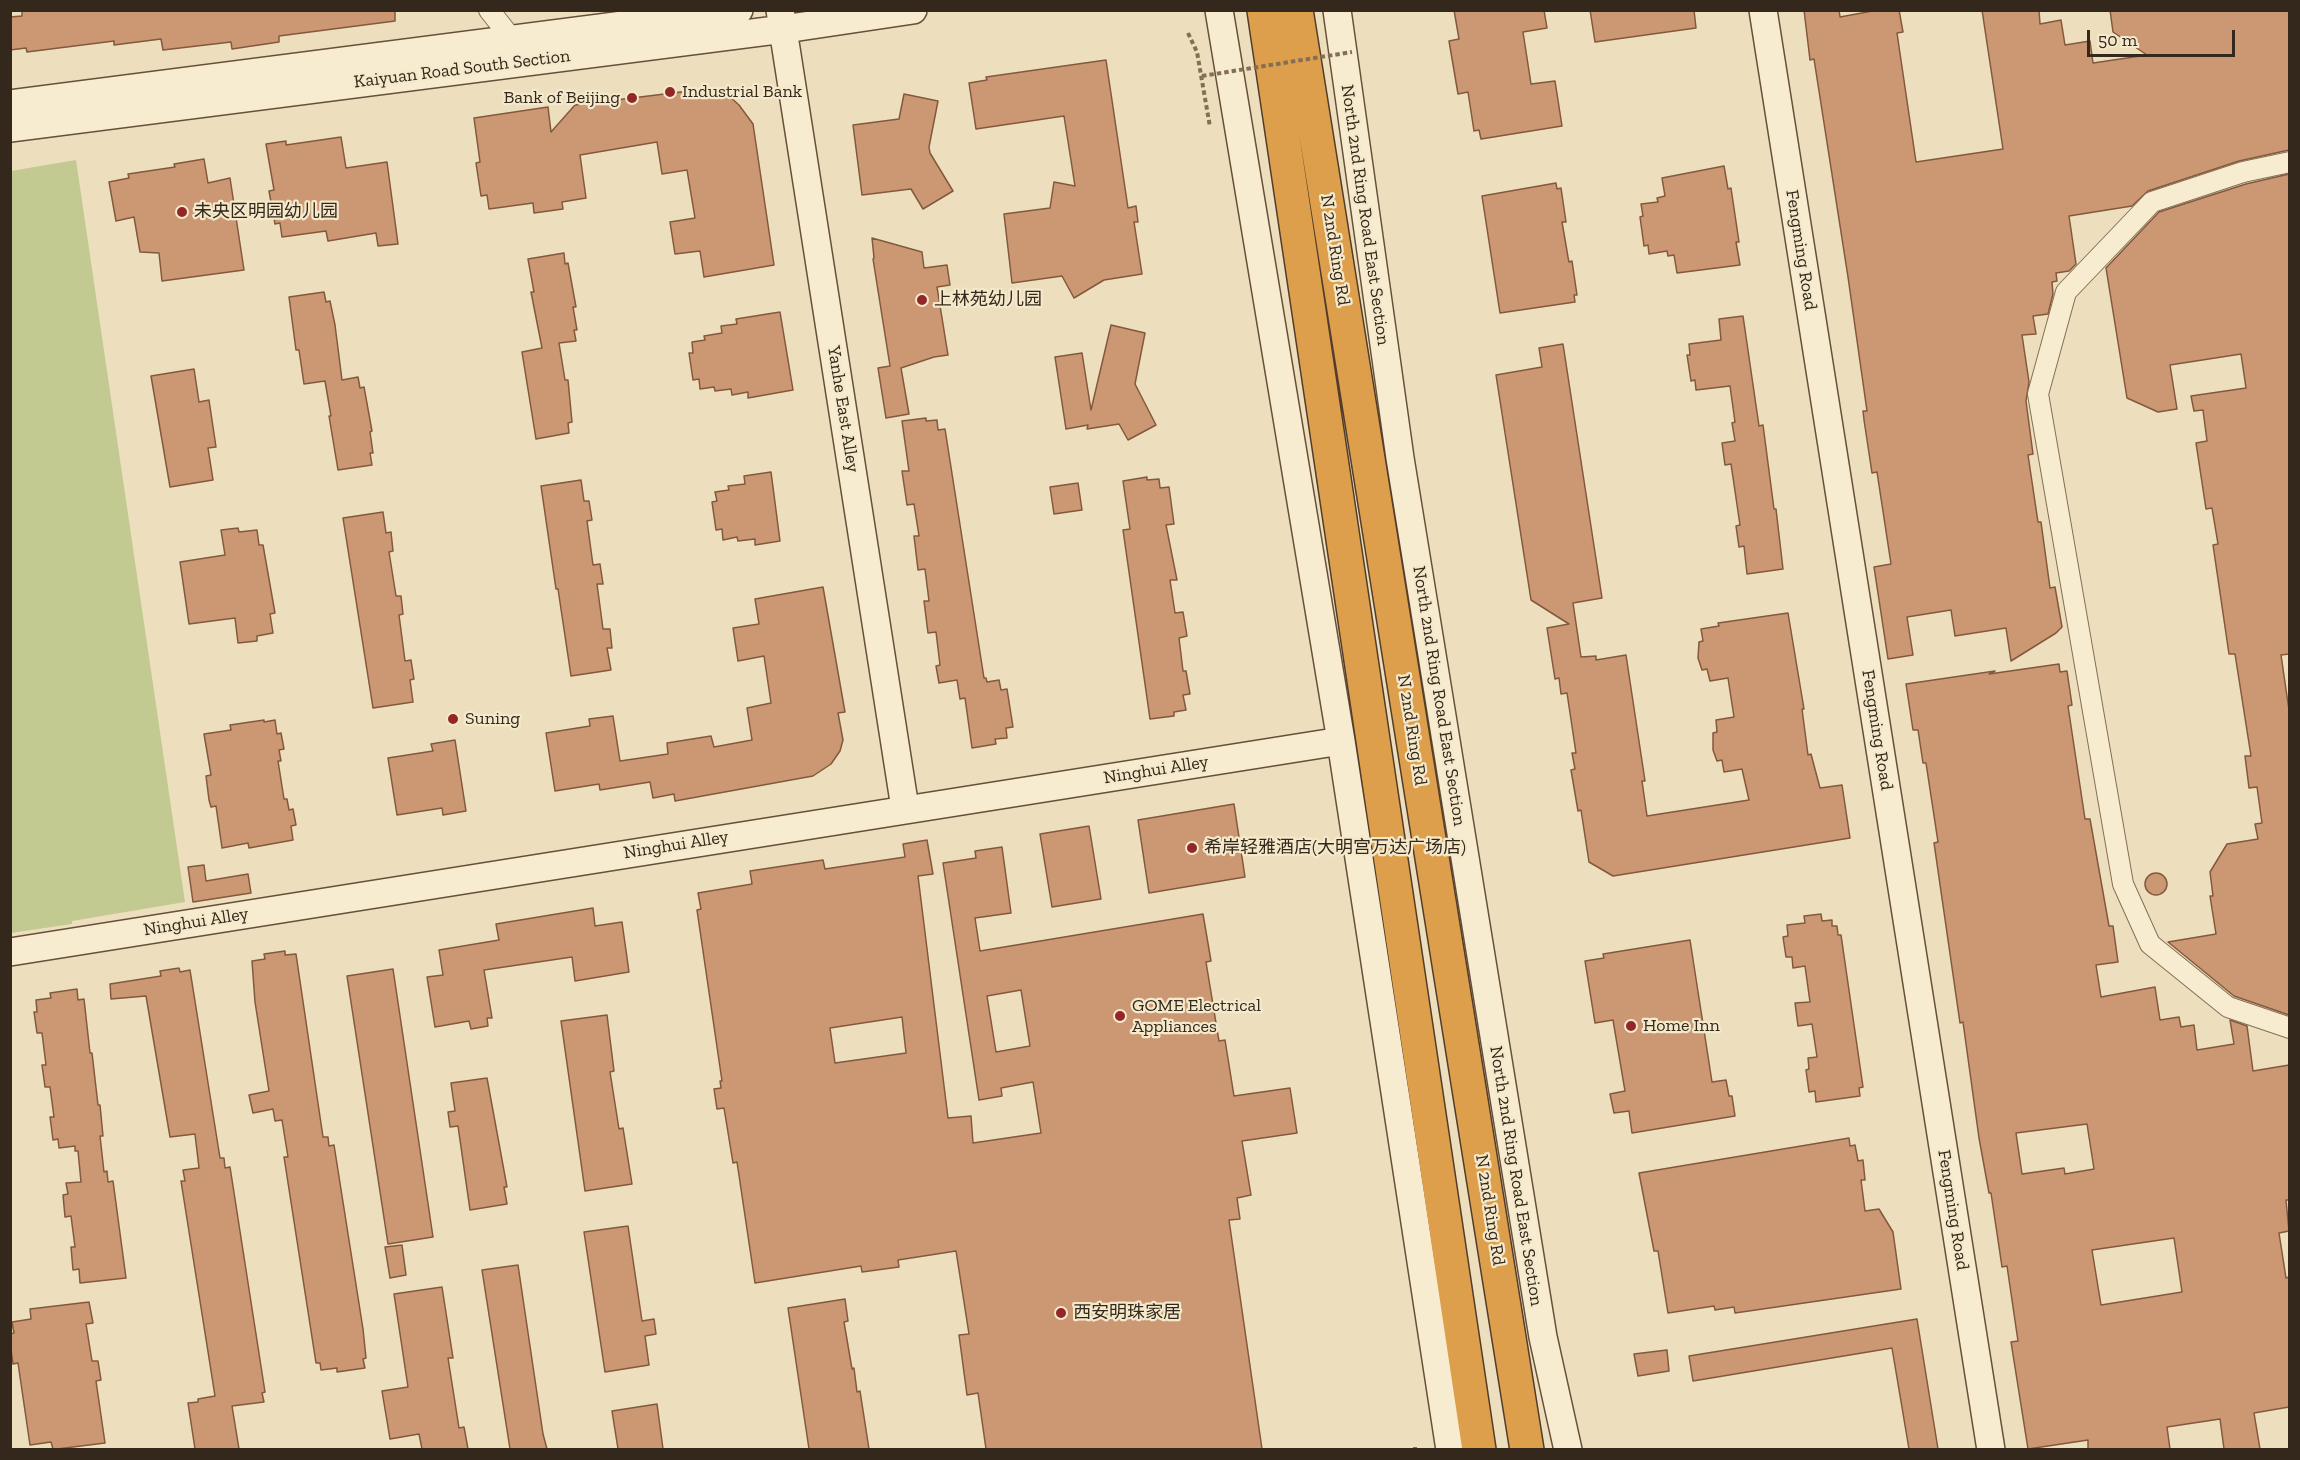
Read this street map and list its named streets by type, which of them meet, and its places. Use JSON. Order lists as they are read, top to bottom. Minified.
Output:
{"streets":{"highway":["N 2nd Ring Rd"],"street":["Kaiyuan Road South Section","North 2nd Ring Road East Section","Fengming Road","Yanhe East Alley","Ninghui Alley"]},"crossings":[["Kaiyuan Road South Section","Yanhe East Alley"],["Yanhe East Alley","Ninghui Alley"]],"places":["Industrial Bank","Bank of Beijing","未央区明园幼儿园","上林苑幼儿园","Suning","希岸轻雅酒店(大明宫万达广场店)","GOME Electrical Appliances","Home Inn","西安明珠家居"],"scale_bar":"50 m"}
